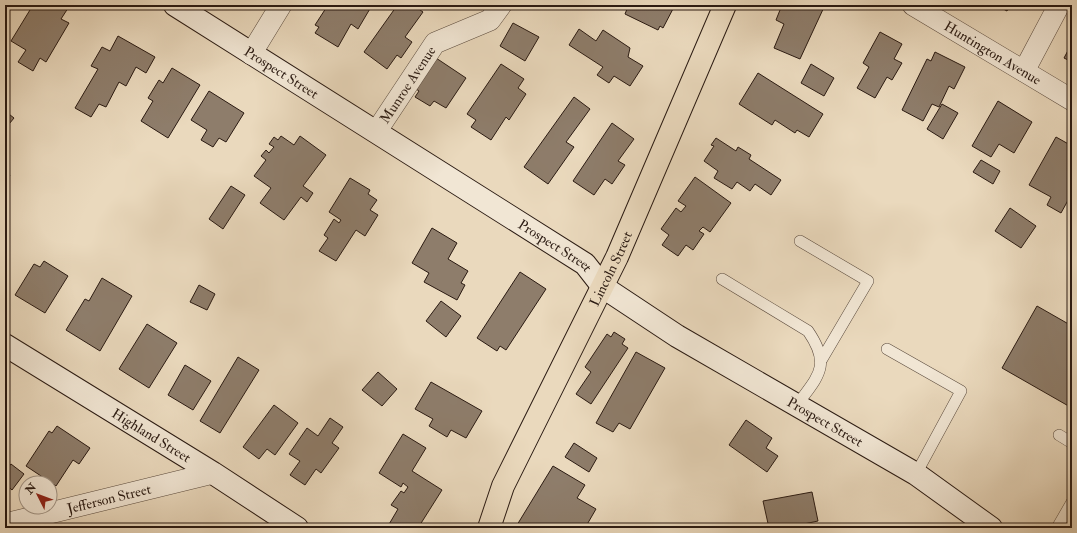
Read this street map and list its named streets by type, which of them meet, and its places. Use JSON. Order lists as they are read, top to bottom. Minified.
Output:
{"streets":{"main road":["Prospect Street","Lincoln Street","Highland Street"],"street":["Huntington Avenue","Munroe Avenue","Jefferson Street"]},"crossings":[["Prospect Street","Munroe Avenue"],["Prospect Street","Lincoln Street"],["Highland Street","Jefferson Street"]],"north":"top left"}
